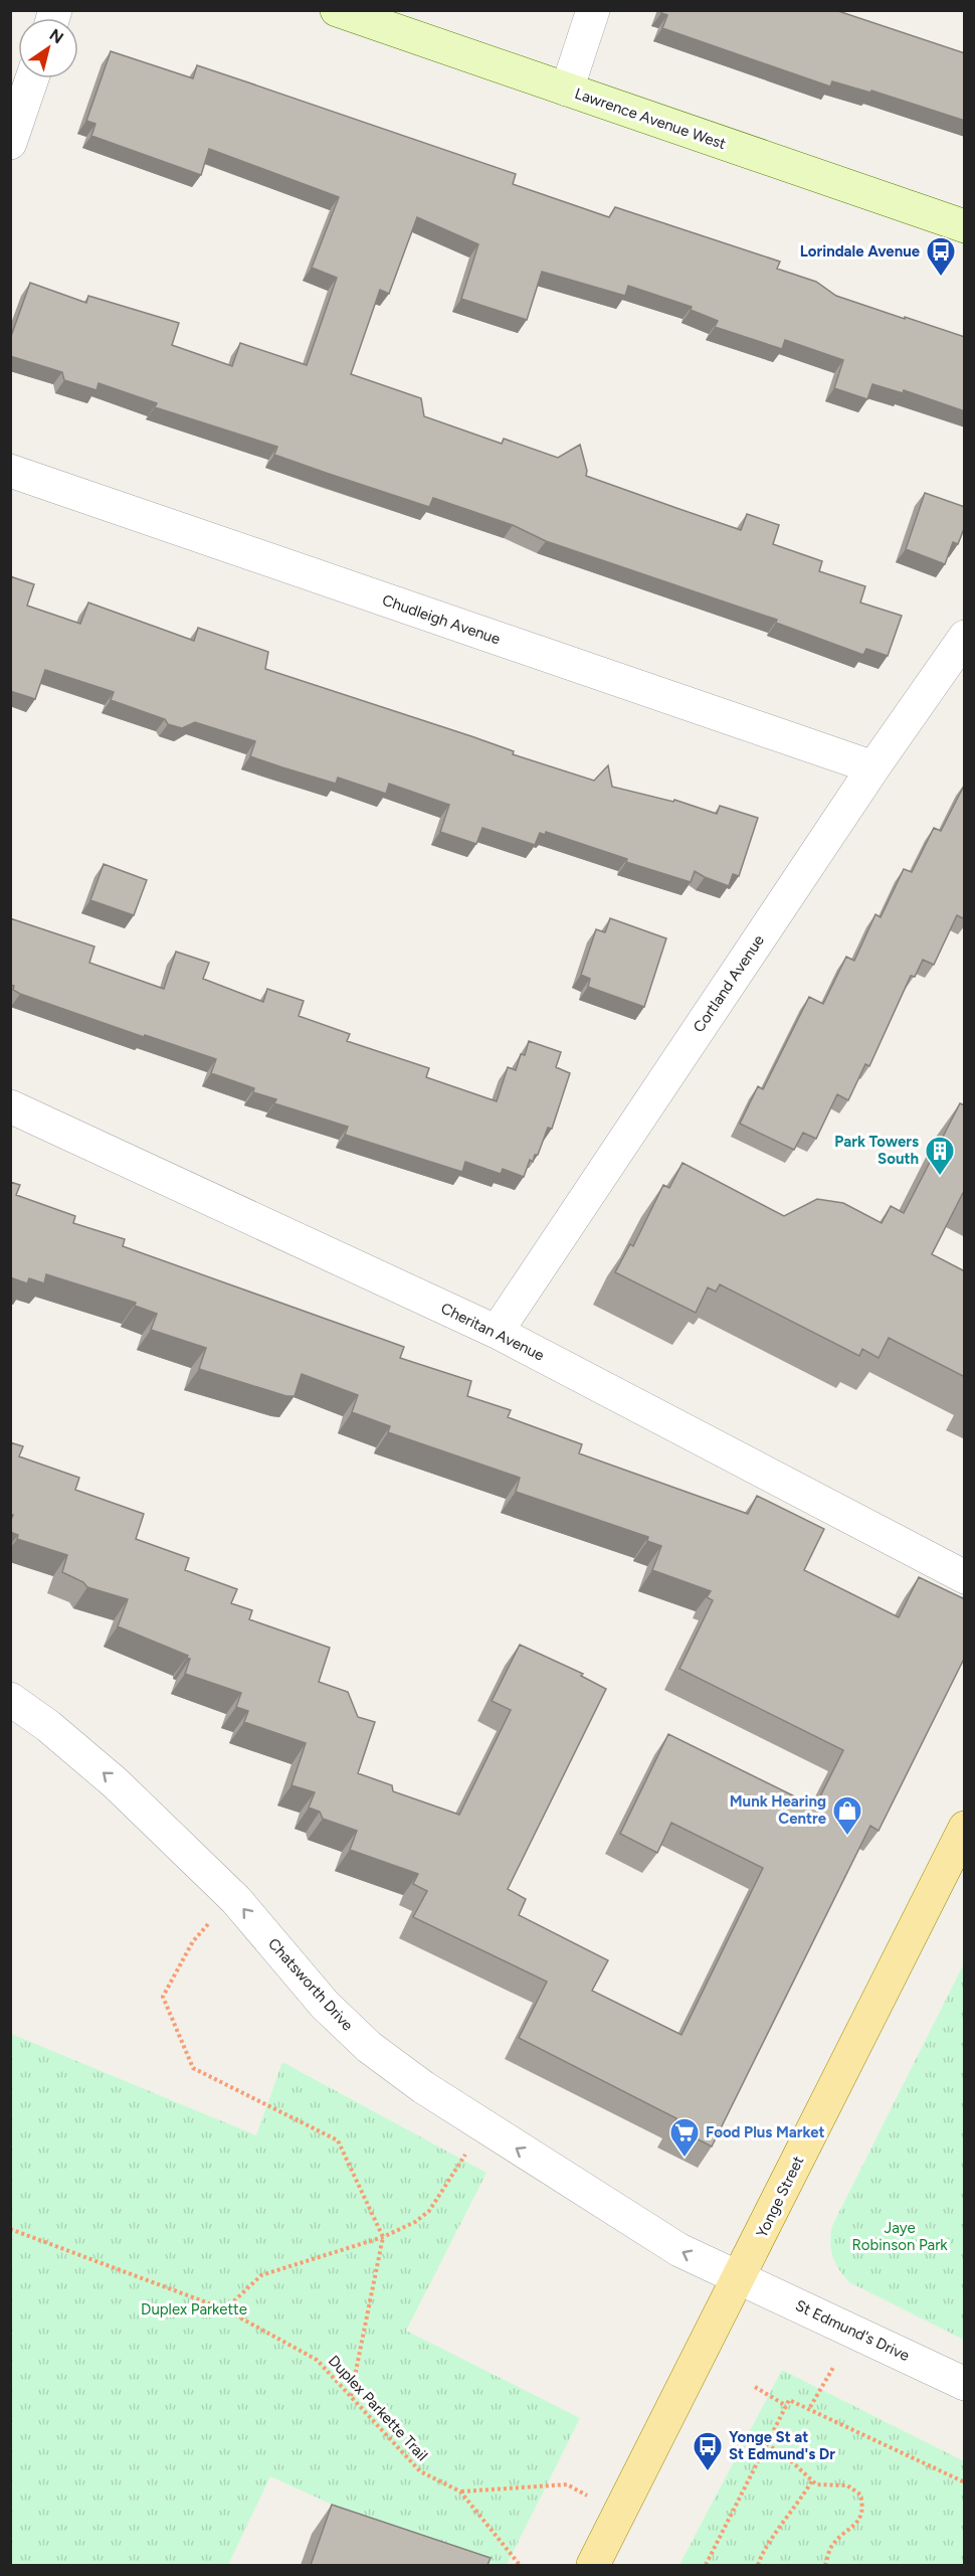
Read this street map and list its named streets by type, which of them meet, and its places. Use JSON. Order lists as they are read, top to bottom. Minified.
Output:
{"streets":{"main road":["Lawrence Avenue West","Yonge Street"],"street":["Chudleigh Avenue","Cortland Avenue","Cheritan Avenue","Chatsworth Drive","St Edmund's Drive"],"path":["Duplex Parkette Trail"]},"crossings":[["Chudleigh Avenue","Cortland Avenue"],["Cortland Avenue","Cheritan Avenue"],["Chatsworth Drive","Yonge Street"],["Chatsworth Drive","St Edmund's Drive"],["Yonge Street","St Edmund's Drive"]],"one_way":["Chatsworth Drive"],"parks":["Jaye Robinson Park","Duplex Parkette"],"places":{"bus stop":["Lorindale Avenue","Yonge St at St Edmund's Dr"],"building":["Park Towers South"],"shop":["Munk Hearing Centre"],"supermarket":["Food Plus Market"]},"north":"top right"}
